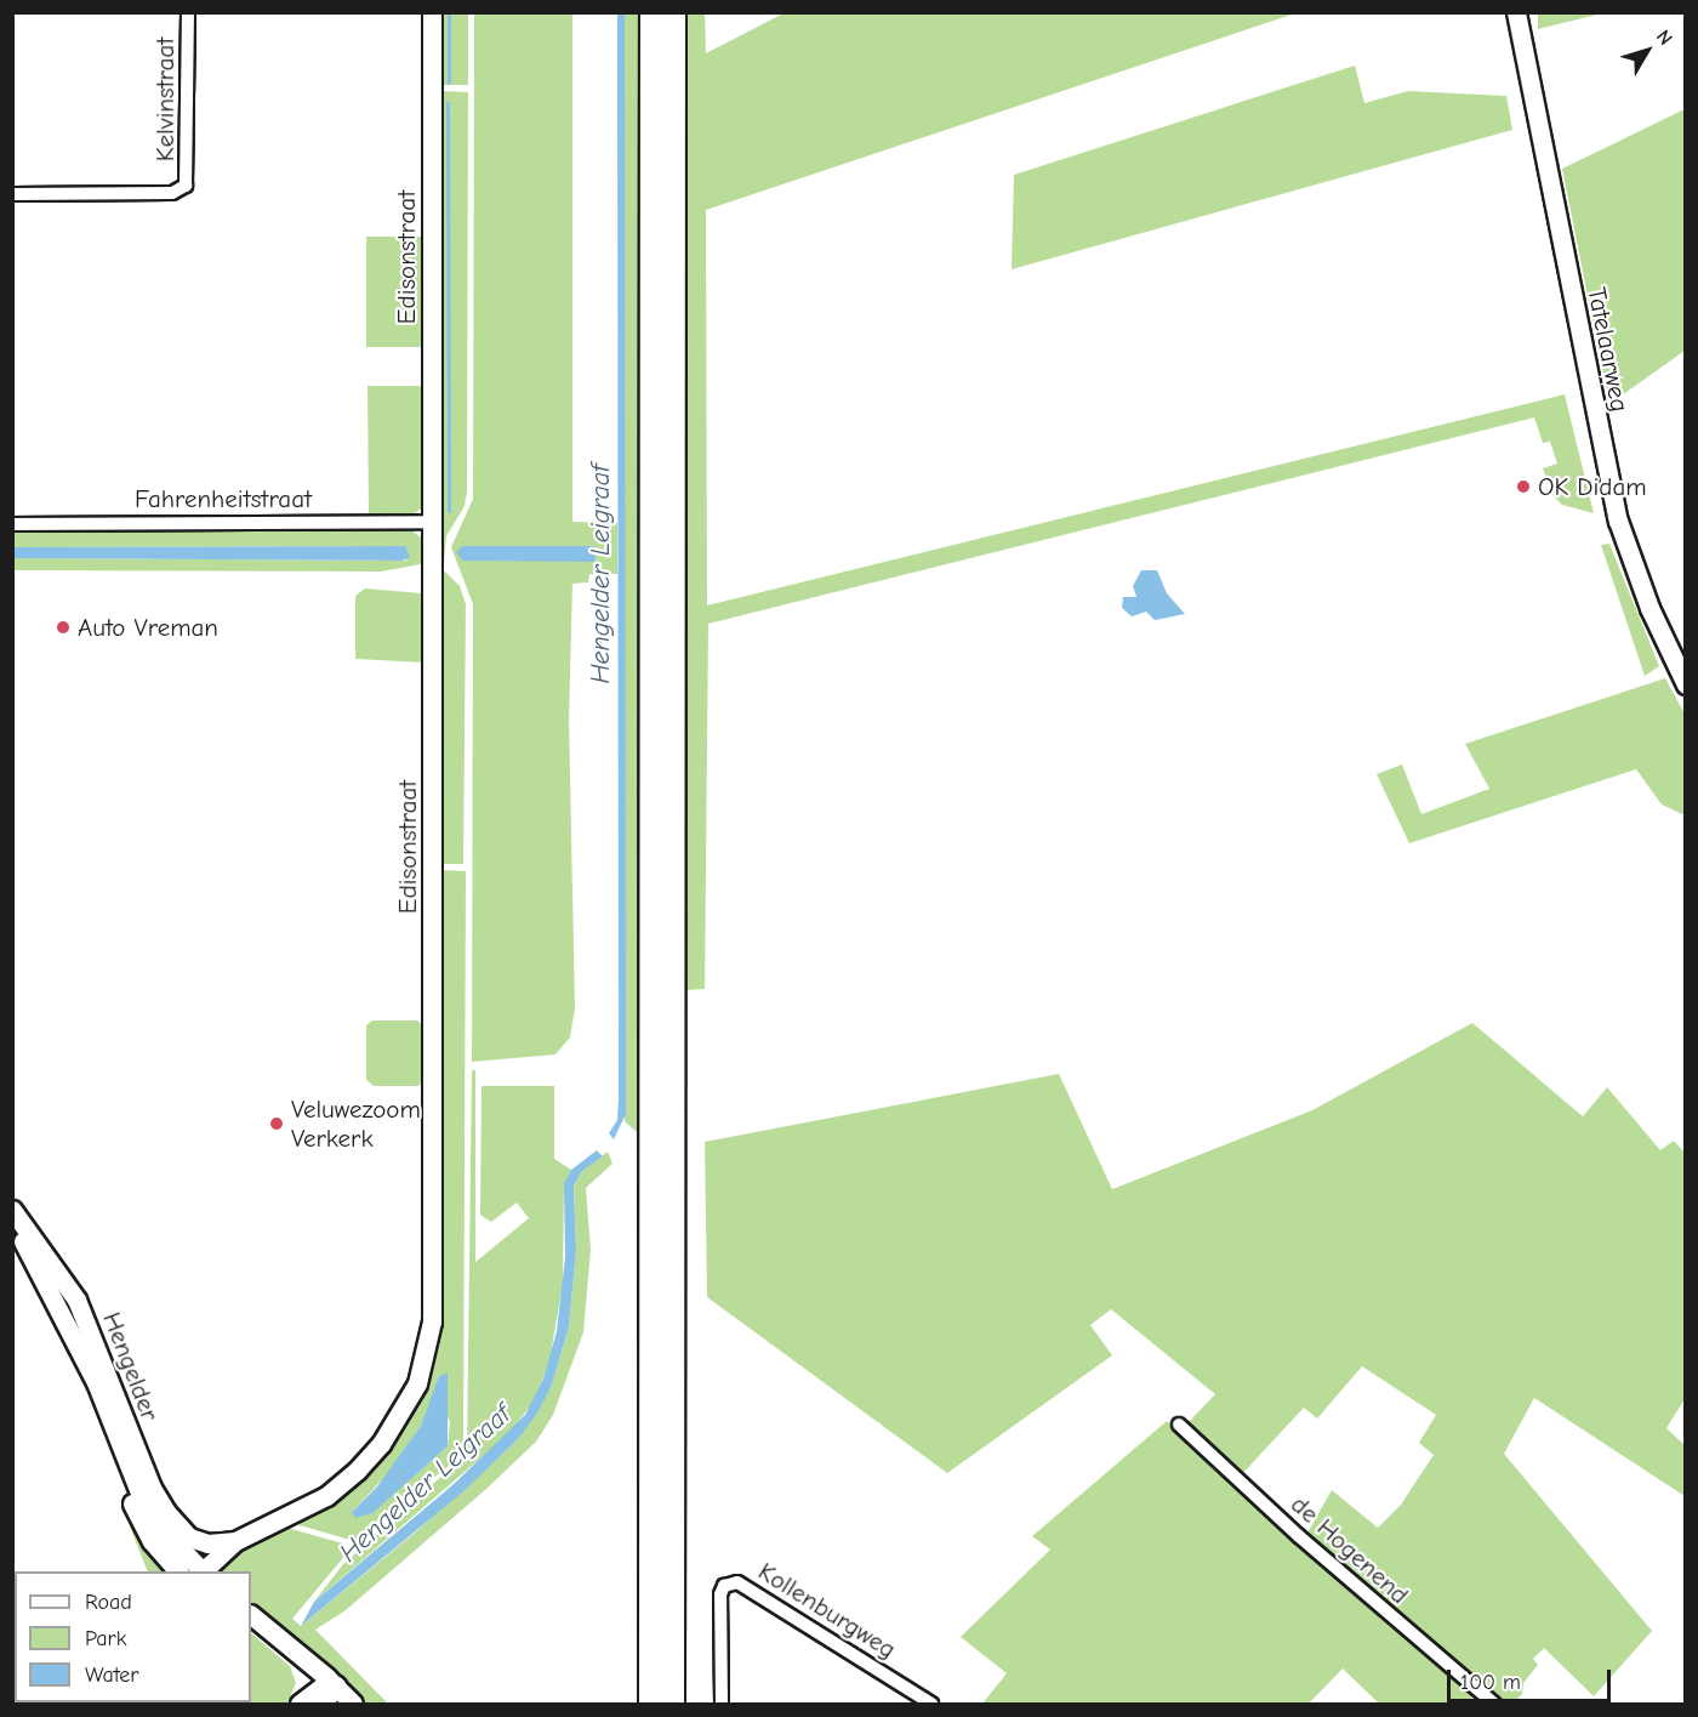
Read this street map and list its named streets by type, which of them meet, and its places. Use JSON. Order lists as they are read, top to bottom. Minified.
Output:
{"streets":{"street":["Kelvinstraat","Edisonstraat","Tatelaarweg","Fahrenheitstraat","Hengelder","de Hogenend","Kollenburgweg"]},"crossings":[["Edisonstraat","Fahrenheitstraat"],["Edisonstraat","Hengelder"]],"water":["Hengelder Leigraaf"],"places":["OK Didam","Auto Vreman","Veluwezoom Verkerk"],"legend":["Road","Park","Water"],"scale_bar":"100 m","north":"top right"}
